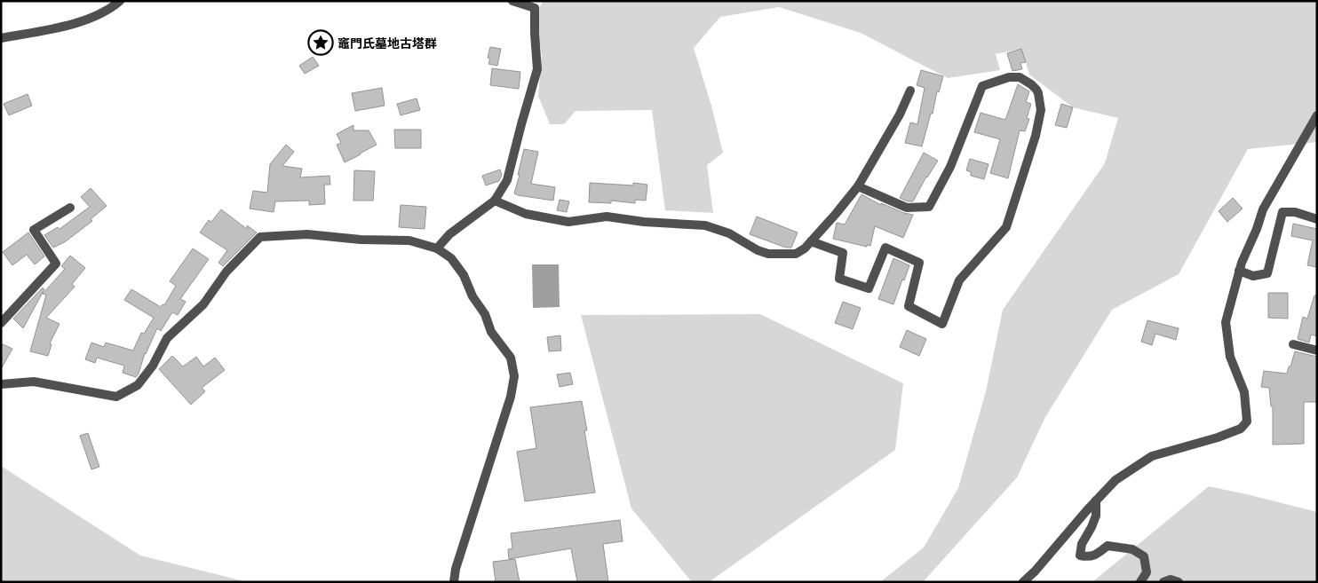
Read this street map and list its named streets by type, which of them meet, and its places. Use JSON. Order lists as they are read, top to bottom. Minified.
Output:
{"places":{"place":["竈門氏墓地古塔群"]}}
